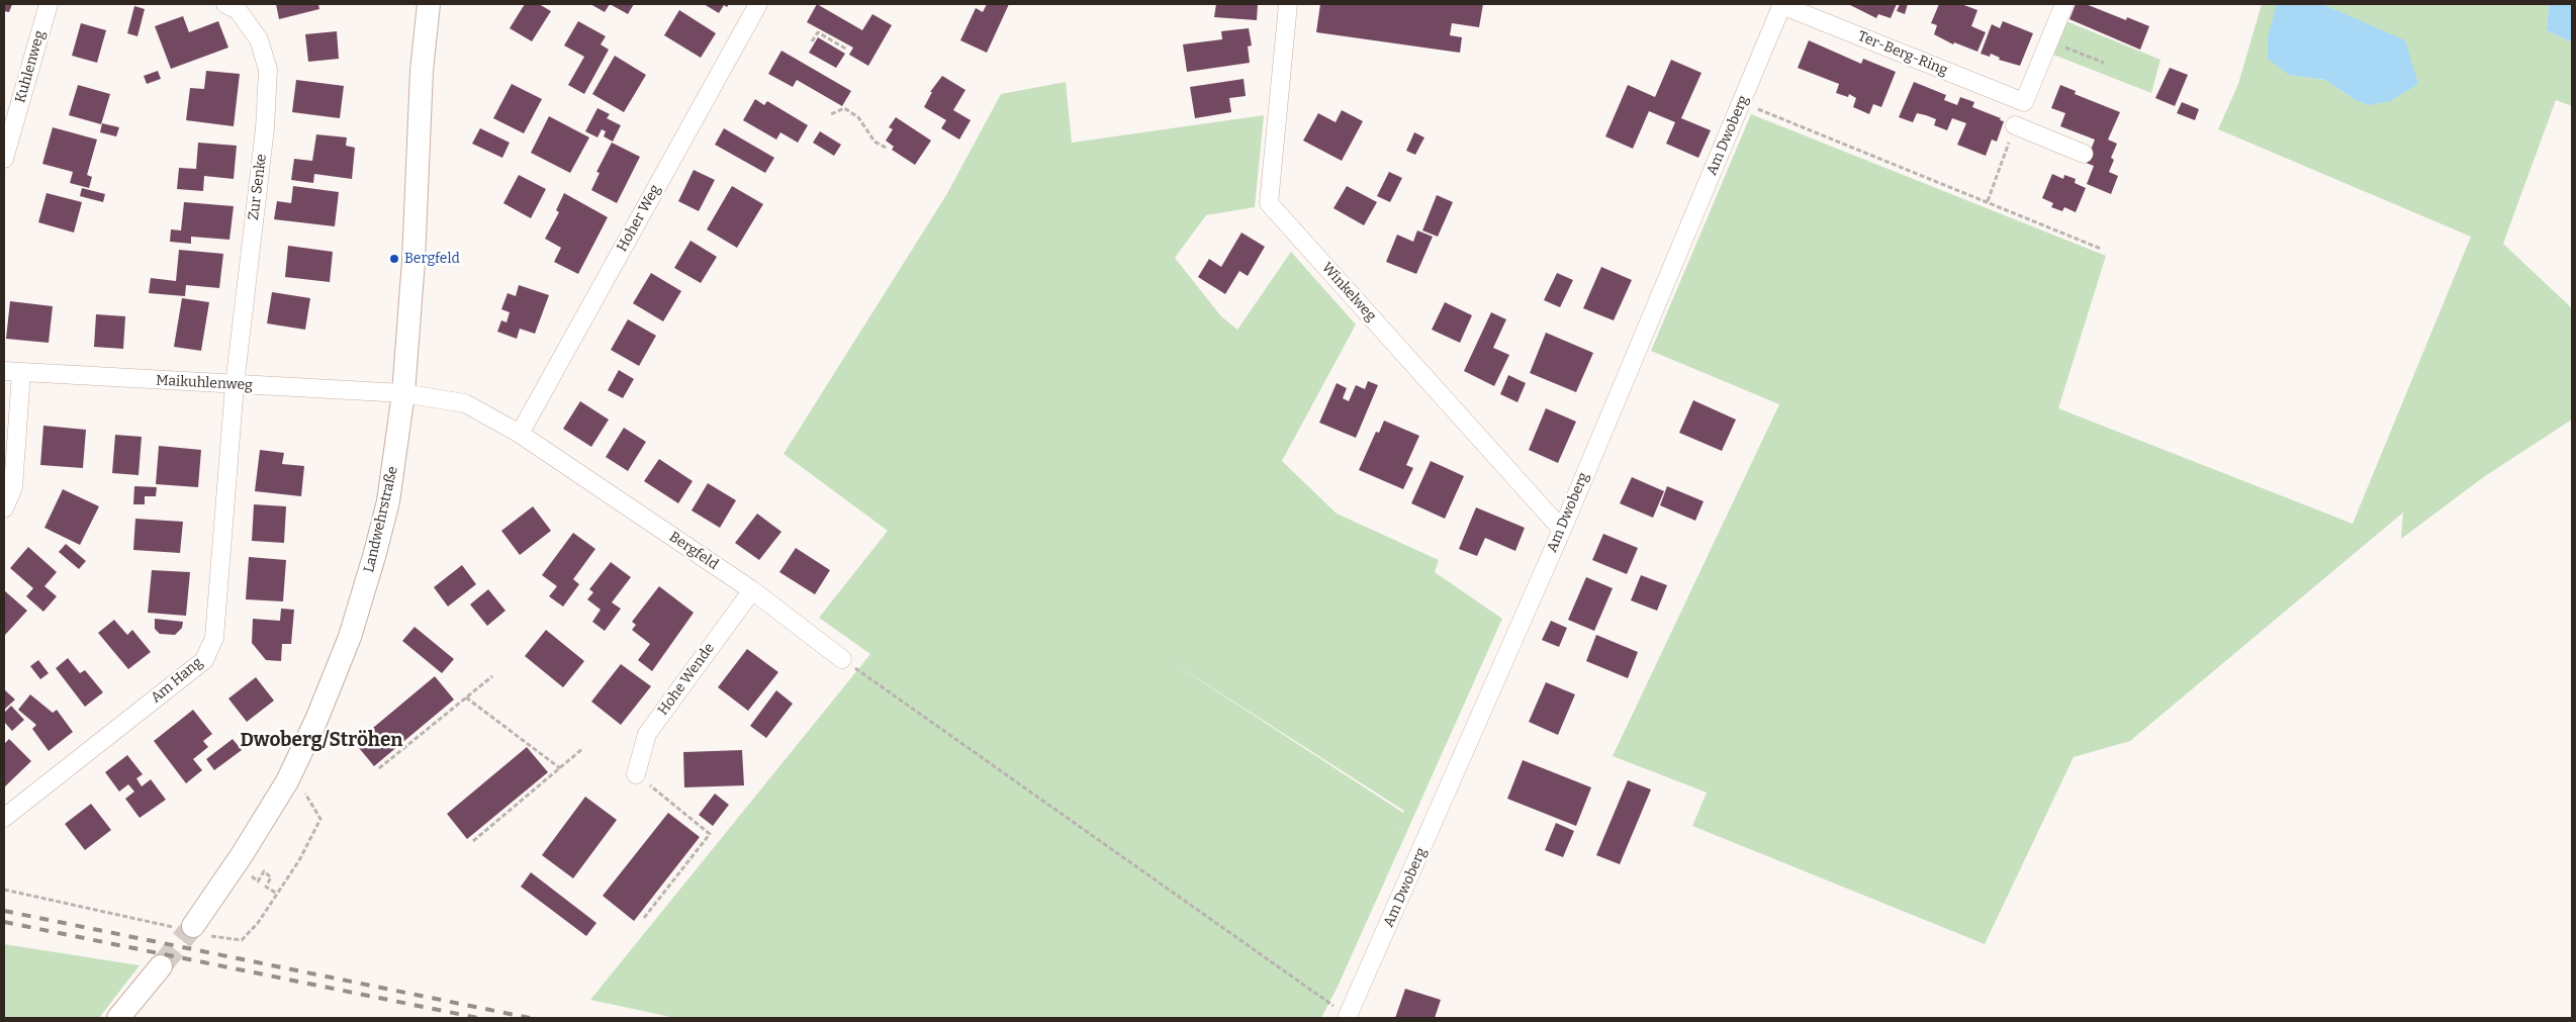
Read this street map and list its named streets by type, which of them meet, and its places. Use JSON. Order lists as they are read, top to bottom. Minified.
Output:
{"streets":{"street":["Ter-Berg-Ring","Kuhlenweg","Am Dwoberg","Zur Senke","Hoher Weg","Winkelweg","Maikuhlenweg","Landwehrstraße","Bergfeld","Hohe Wende","Am Hang"]},"crossings":[["Ter-Berg-Ring","Am Dwoberg"],["Am Dwoberg","Winkelweg"],["Zur Senke","Maikuhlenweg"],["Zur Senke","Am Hang"],["Hoher Weg","Bergfeld"],["Maikuhlenweg","Landwehrstraße"],["Maikuhlenweg","Bergfeld"],["Maikuhlenweg","Am Hang"],["Landwehrstraße","Bergfeld"],["Bergfeld","Hohe Wende"]],"districts":["Dwoberg/Ströhen"],"places":["Bergfeld"]}
